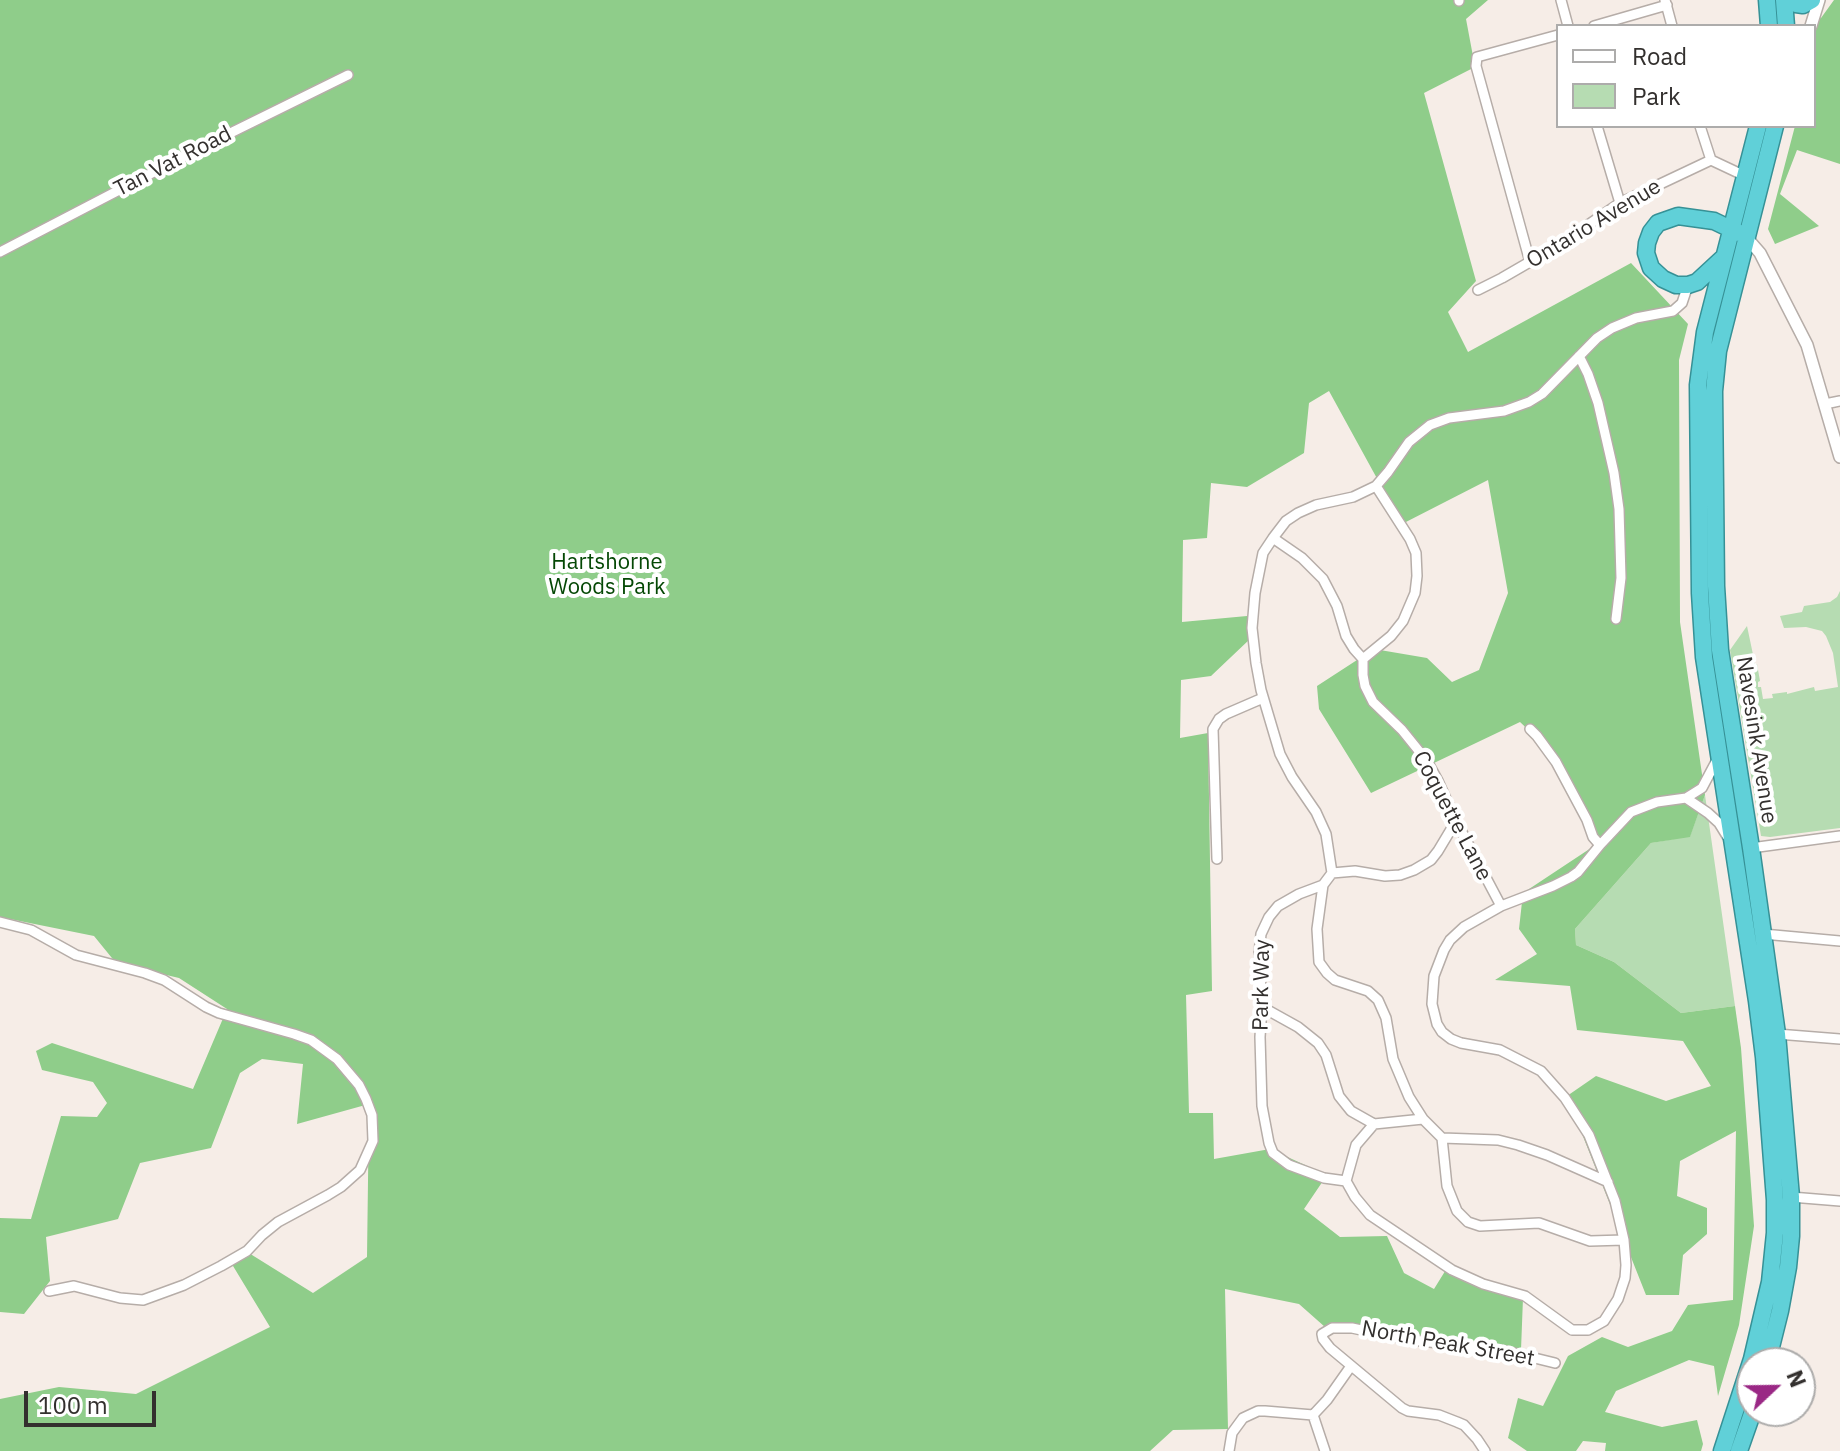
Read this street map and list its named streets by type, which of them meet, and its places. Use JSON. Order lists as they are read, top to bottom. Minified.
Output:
{"streets":{"highway":["Navesink Avenue"],"street":["Tan Vat Road","Ontario Avenue","Coquette Lane","Park Way","North Peak Street"]},"parks":["Hartshorne Woods Park"],"legend":["Road","Park"],"scale_bar":"100 m","north":"right"}
